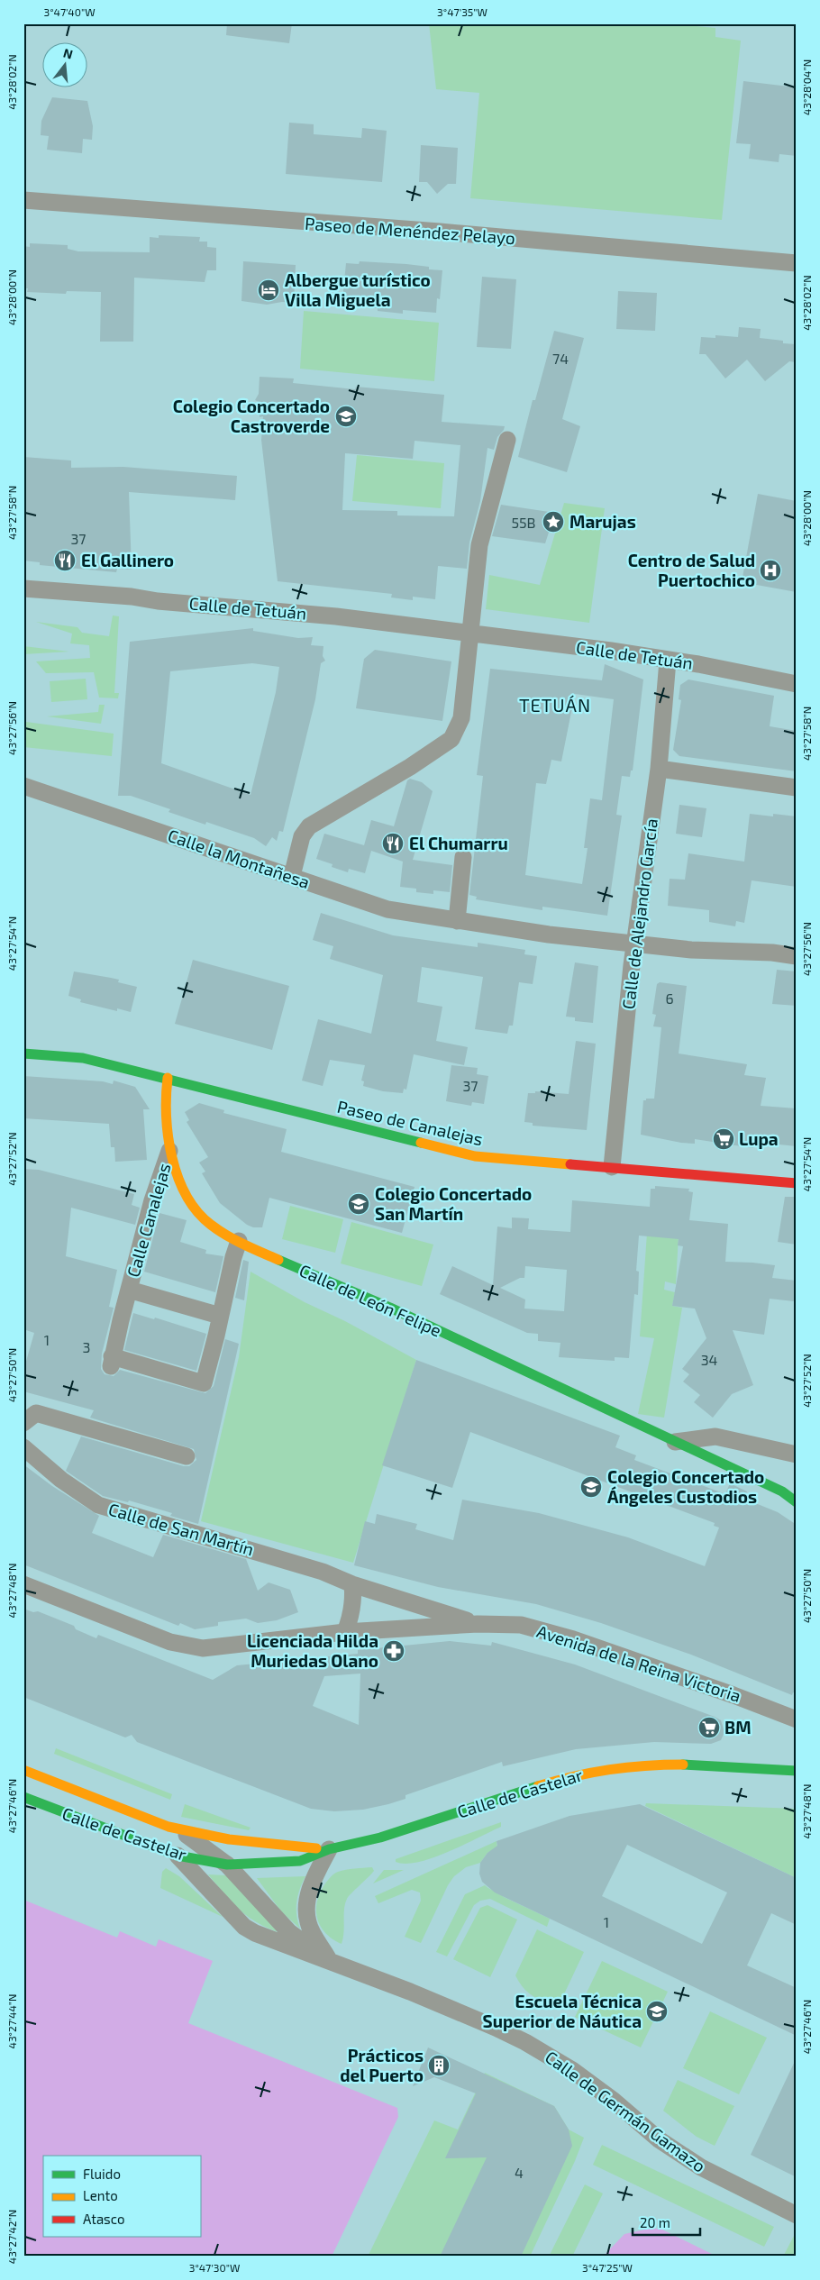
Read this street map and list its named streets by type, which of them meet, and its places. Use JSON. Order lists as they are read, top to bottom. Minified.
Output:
{"streets":{"street":["Paseo de Menéndez Pelayo","Calle de Tetuán","Calle la Montañesa","Calle de Alejandro García","Paseo de Canalejas","Calle Canalejas","Calle de León Felipe","Calle de San Martín","Avenida de la Reina Victoria","Calle de Castelar","Calle de Germán Gamazo"]},"crossings":[["Calle de Tetuán","Calle de Alejandro García"],["Calle la Montañesa","Calle de Alejandro García"],["Calle de Alejandro García","Paseo de Canalejas"],["Paseo de Canalejas","Calle de León Felipe"],["Calle Canalejas","Calle de León Felipe"],["Calle de San Martín","Avenida de la Reina Victoria"],["Calle de Castelar","Calle de Germán Gamazo"]],"districts":["TETUÁN"],"places":{"hotel":["Albergue turístico Villa Miguela"],"school or university":["Colegio Concertado Castroverde","Colegio Concertado San Martín","Colegio Concertado Ángeles Custodios","Escuela Técnica Superior de Náutica"],"place":["Marujas"],"restaurant":["El Gallinero","El Chumarru"],"hospital":["Centro de Salud Puertochico"],"supermarket":["Lupa","BM"],"pharmacy":["Licenciada Hilda Muriedas Olano"],"building":["Prácticos del Puerto"]},"house_numbers":["74","55B","37","6","37","1","3","34","1","4"],"legend":["Fluido","Lento","Atasco"],"scale_bar":"20 m","north":"top","coordinates":["3°47'40\"W","3°47'35\"W","43°28'02\"N","43°28'04\"N","43°28'00\"N","43°27'58\"N","43°27'56\"N","43°27'54\"N","43°27'52\"N","43°27'50\"N","43°27'48\"N","43°27'46\"N","43°27'44\"N","43°27'42\"N","3°47'30\"W","3°47'25\"W"]}
